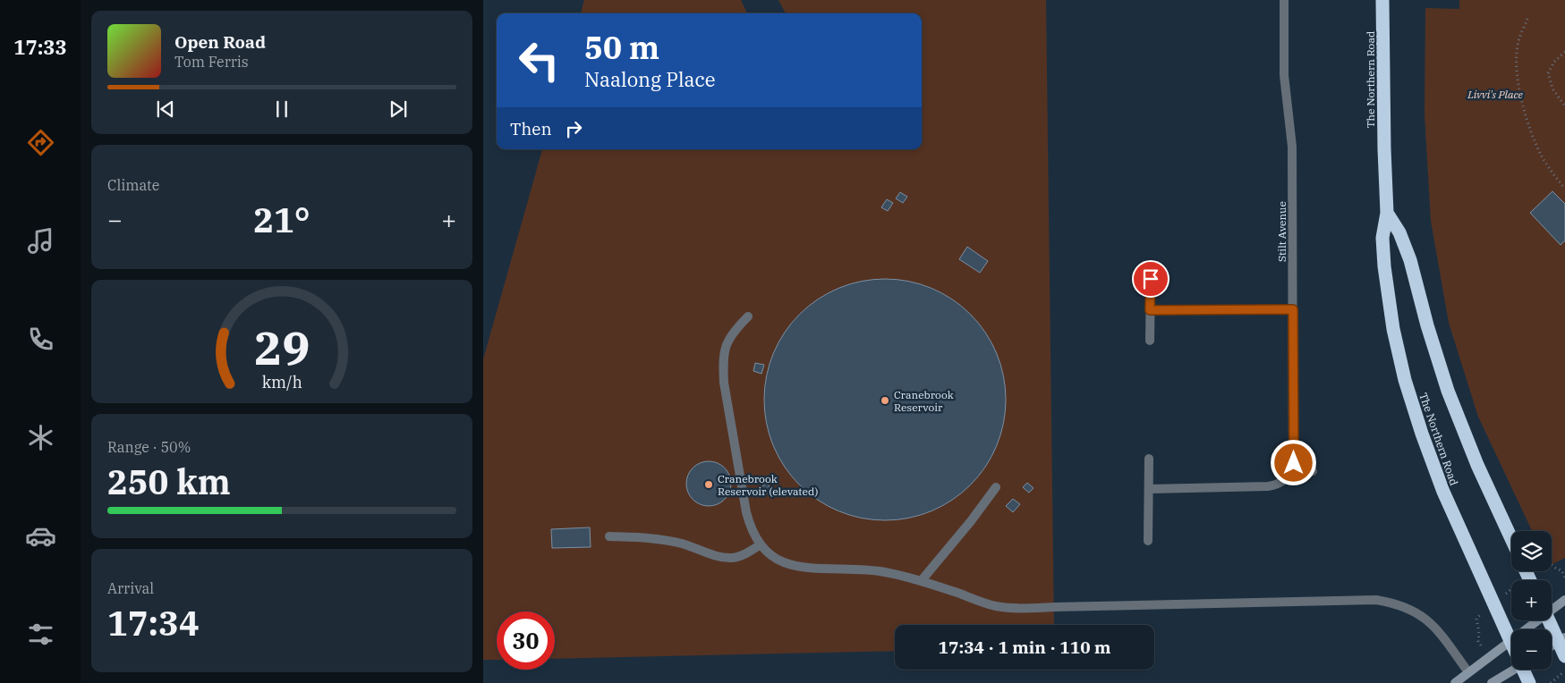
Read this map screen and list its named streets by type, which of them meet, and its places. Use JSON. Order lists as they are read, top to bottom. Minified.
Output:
{"streets":{"highway":["The Northern Road"],"street":["Stilt Avenue"]},"parks":["Livvi's Place"],"places":["Cranebrook Reservoir","Cranebrook Reservoir (elevated)"],"page":{"tabs":"17:33","turn":["50 m","Naalong Place"],"song":["Open Road","Tom Ferris"],"then":"Then","tile":["Climate",["Range · 50%","250 km"],["Arrival","17:34"]],"heat":["−","21°","+"],"map_buttons":["+","−"],"limit":"30","trip":"17:34 · 1 min · 110 m","gauge":["29","km/h"]}}
